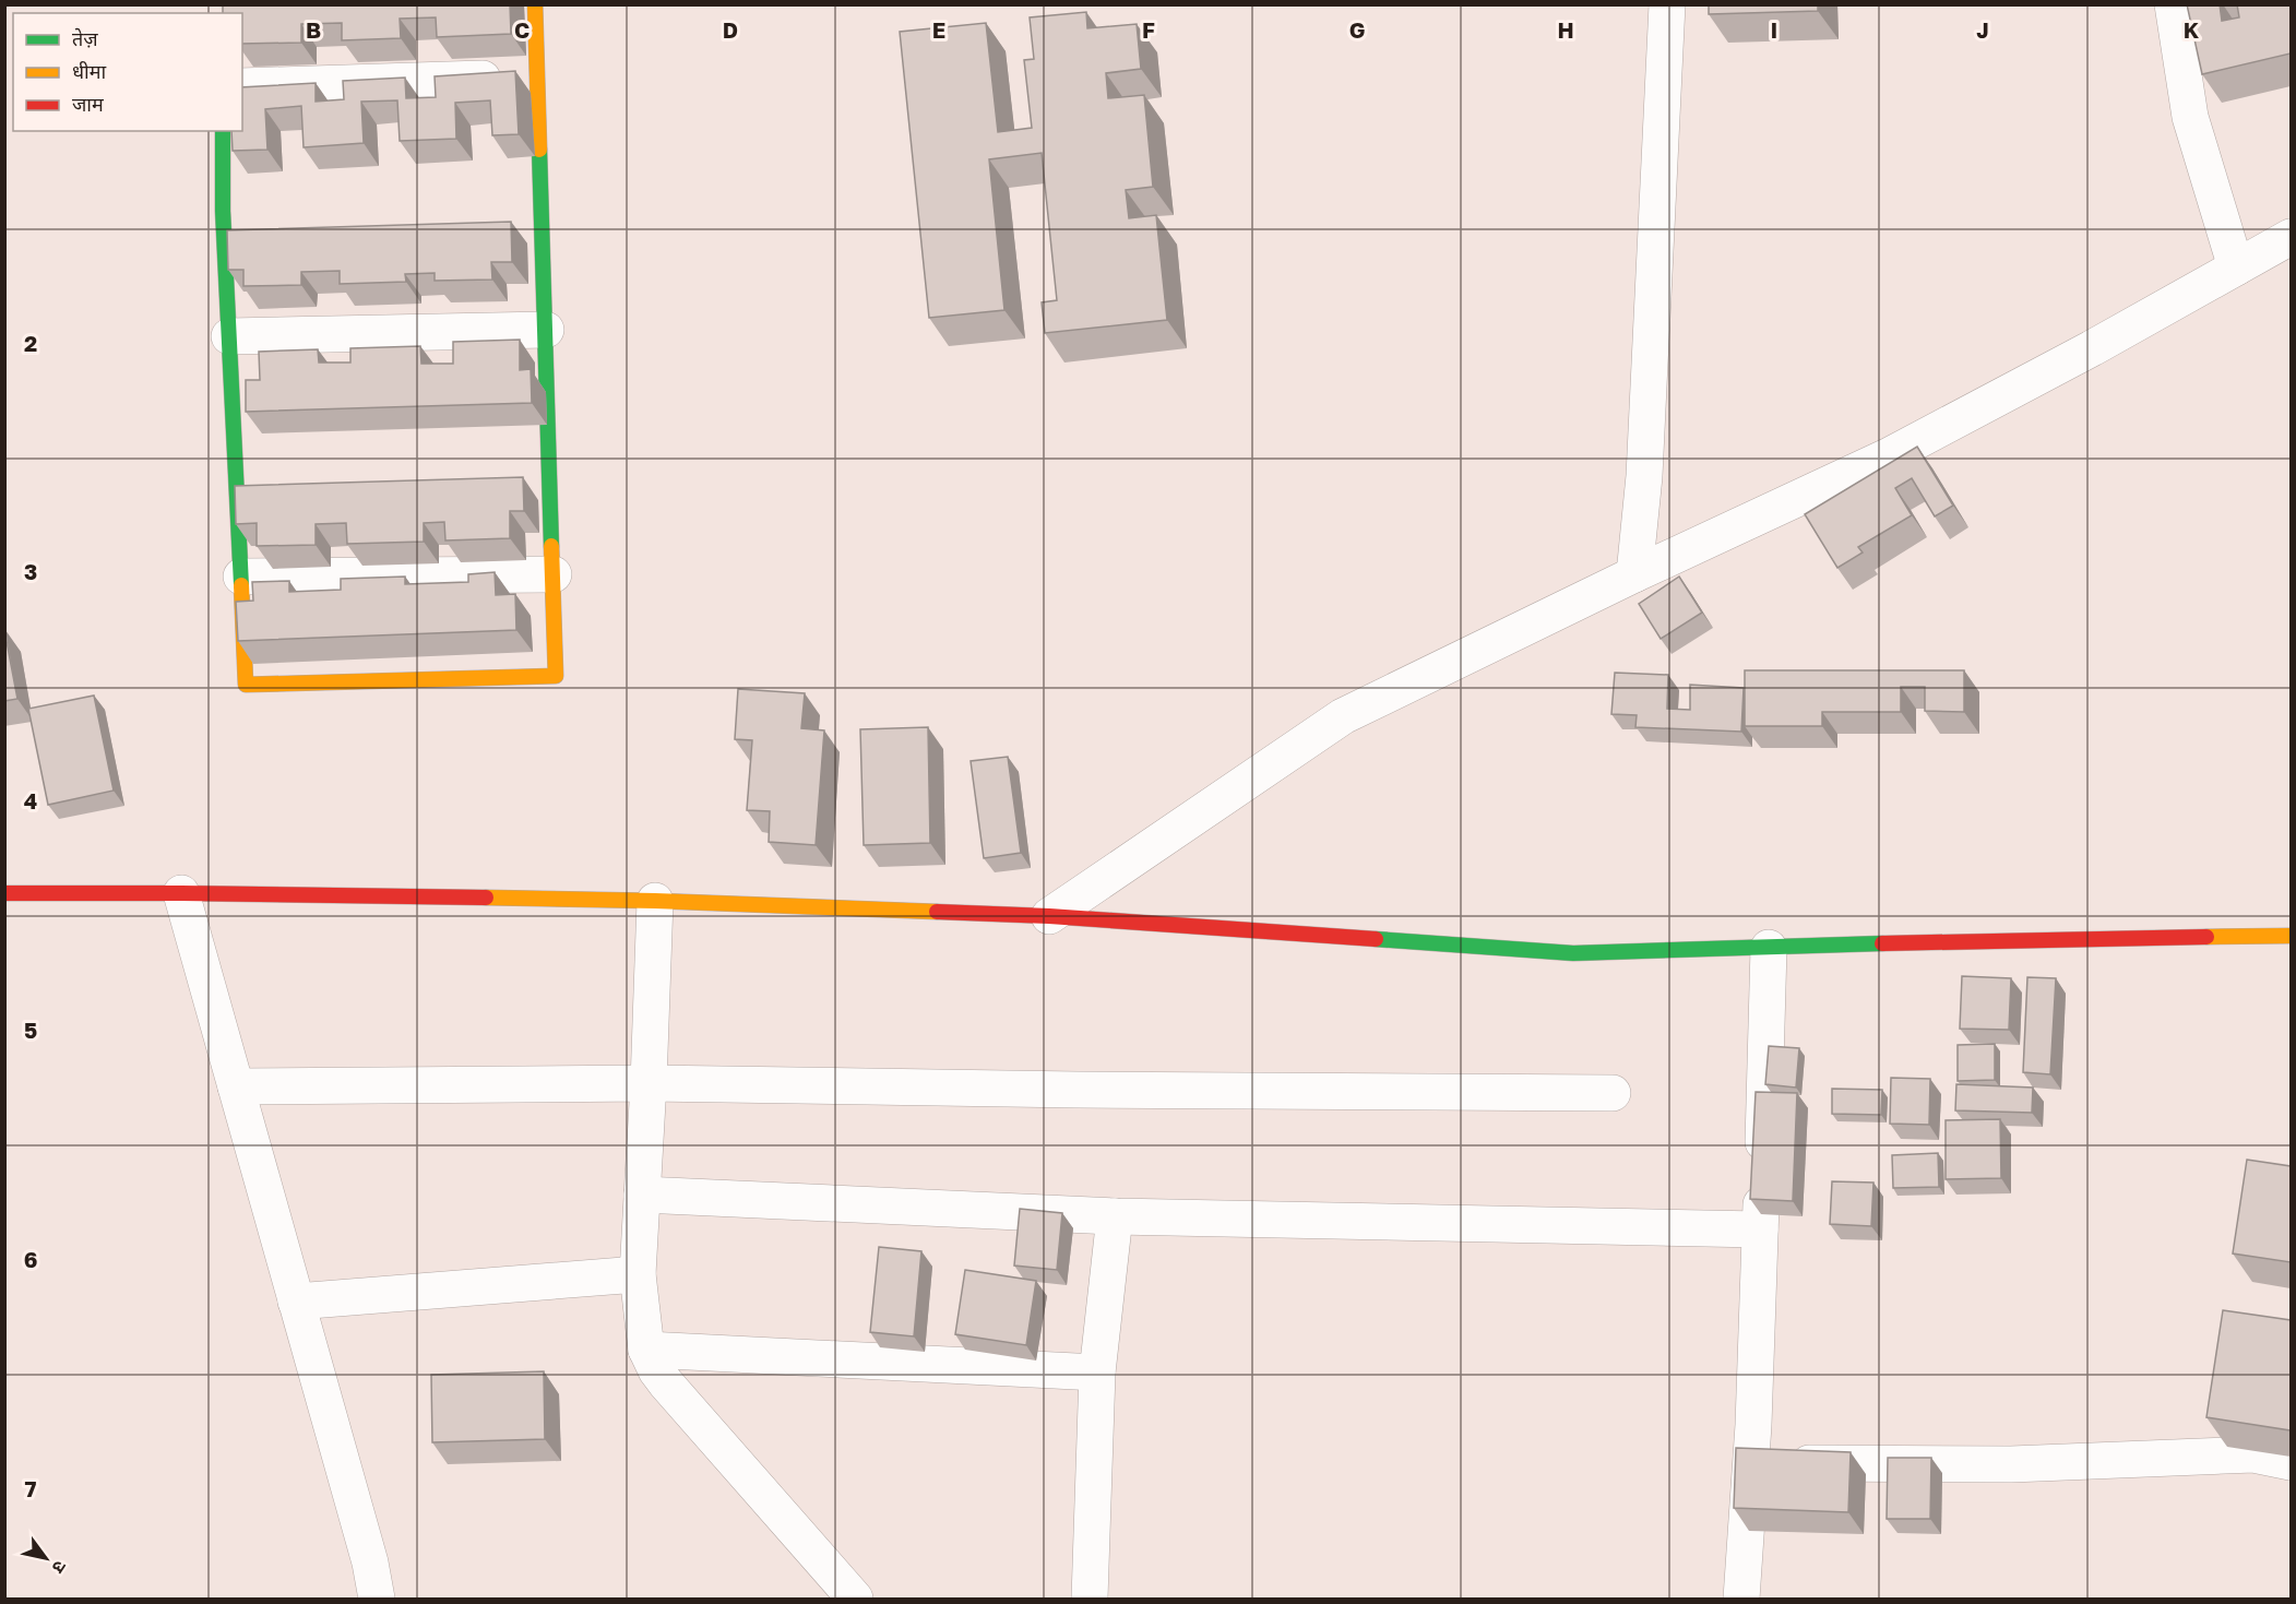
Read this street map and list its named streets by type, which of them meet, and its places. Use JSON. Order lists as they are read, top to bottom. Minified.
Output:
{"legend":["तेज़","धीमा","जाम"],"north":"bottom right","grid":{"columns":["B","C","D","E","F","G","H","I","J","K"],"rows":["2","3","4","5","6","7"]}}
